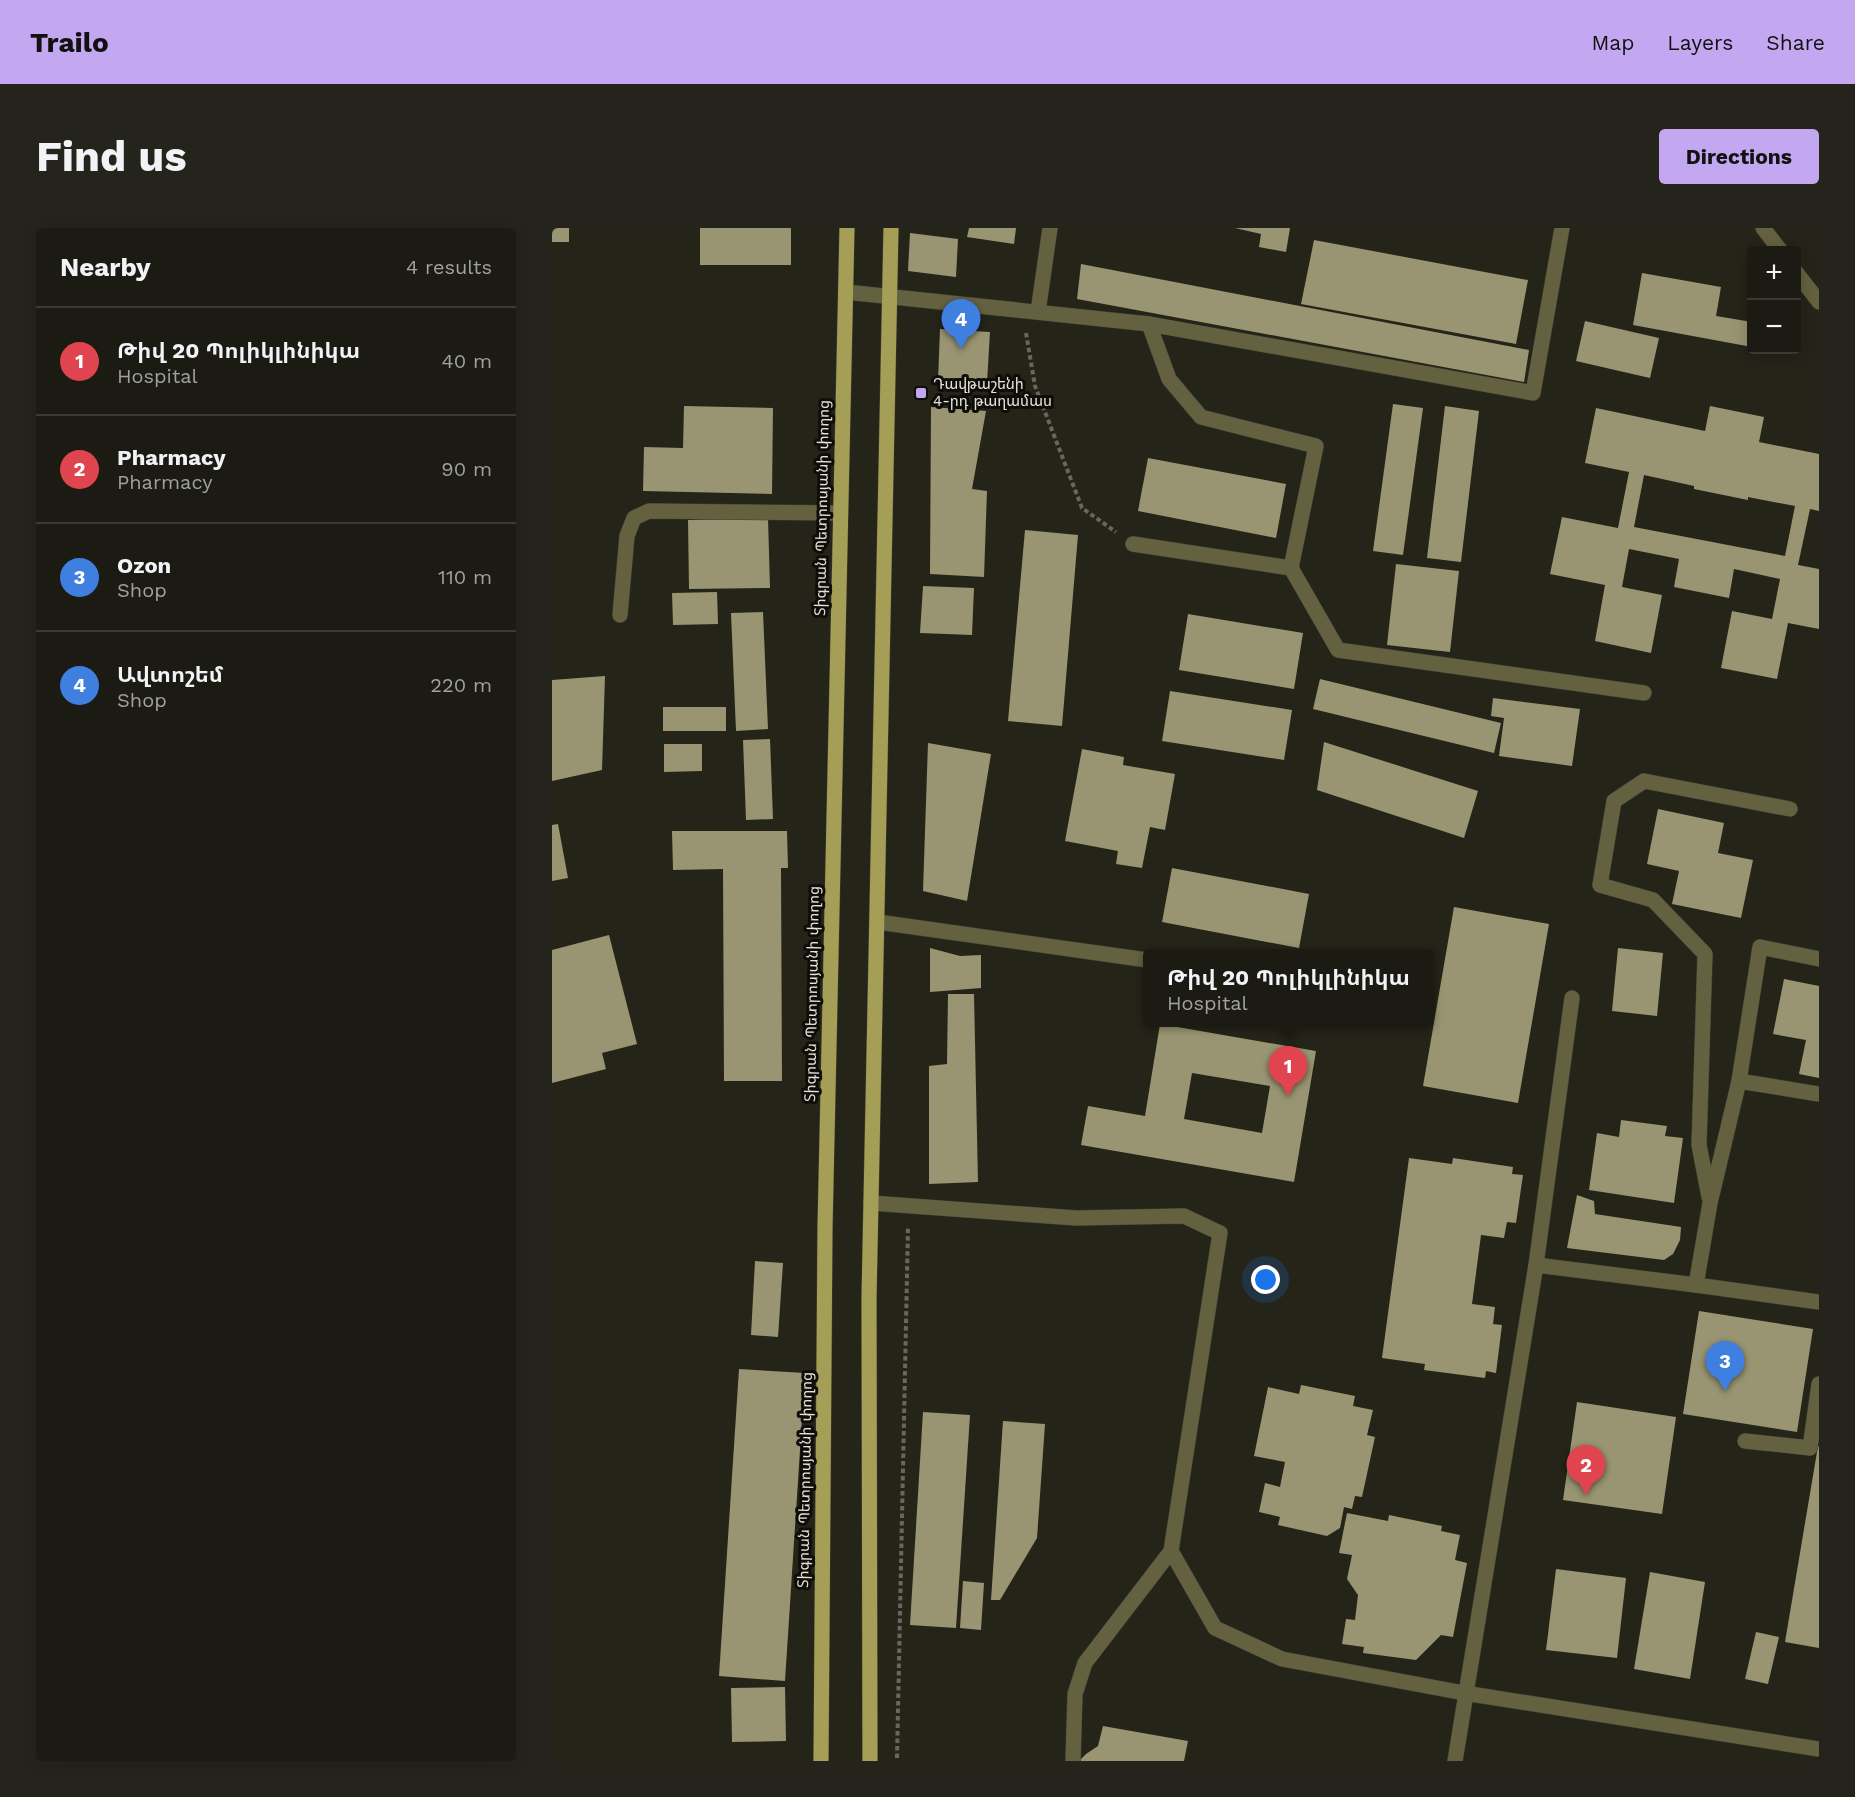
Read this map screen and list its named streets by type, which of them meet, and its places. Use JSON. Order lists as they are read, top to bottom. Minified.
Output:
{"streets":{"main road":["Տիգրան Պետրոսյանի փողոց"]},"places":{"transit":["Դավթաշենի 4-րդ թաղամաս"]},"page":{"header":"Trailo","nav":["Map","Layers","Share"],"buttons":"Directions","title":"Find us","heading":["Nearby","4 results"],"map_buttons":["+","−"],"pins":["4","1","3","2"],"list":[{"mark":"1","name":"Թիվ 20 Պոլիկլինիկա","note":"Hospital","value":"40 m"},{"mark":"2","name":"Pharmacy","note":"Pharmacy","value":"90 m"},{"mark":"3","name":"Ozon","note":"Shop","value":"110 m"},{"mark":"4","name":"Ավտոշեմ","note":"Shop","value":"220 m"}],"popup":["Թիվ 20 Պոլիկլինիկա","Hospital"]}}
